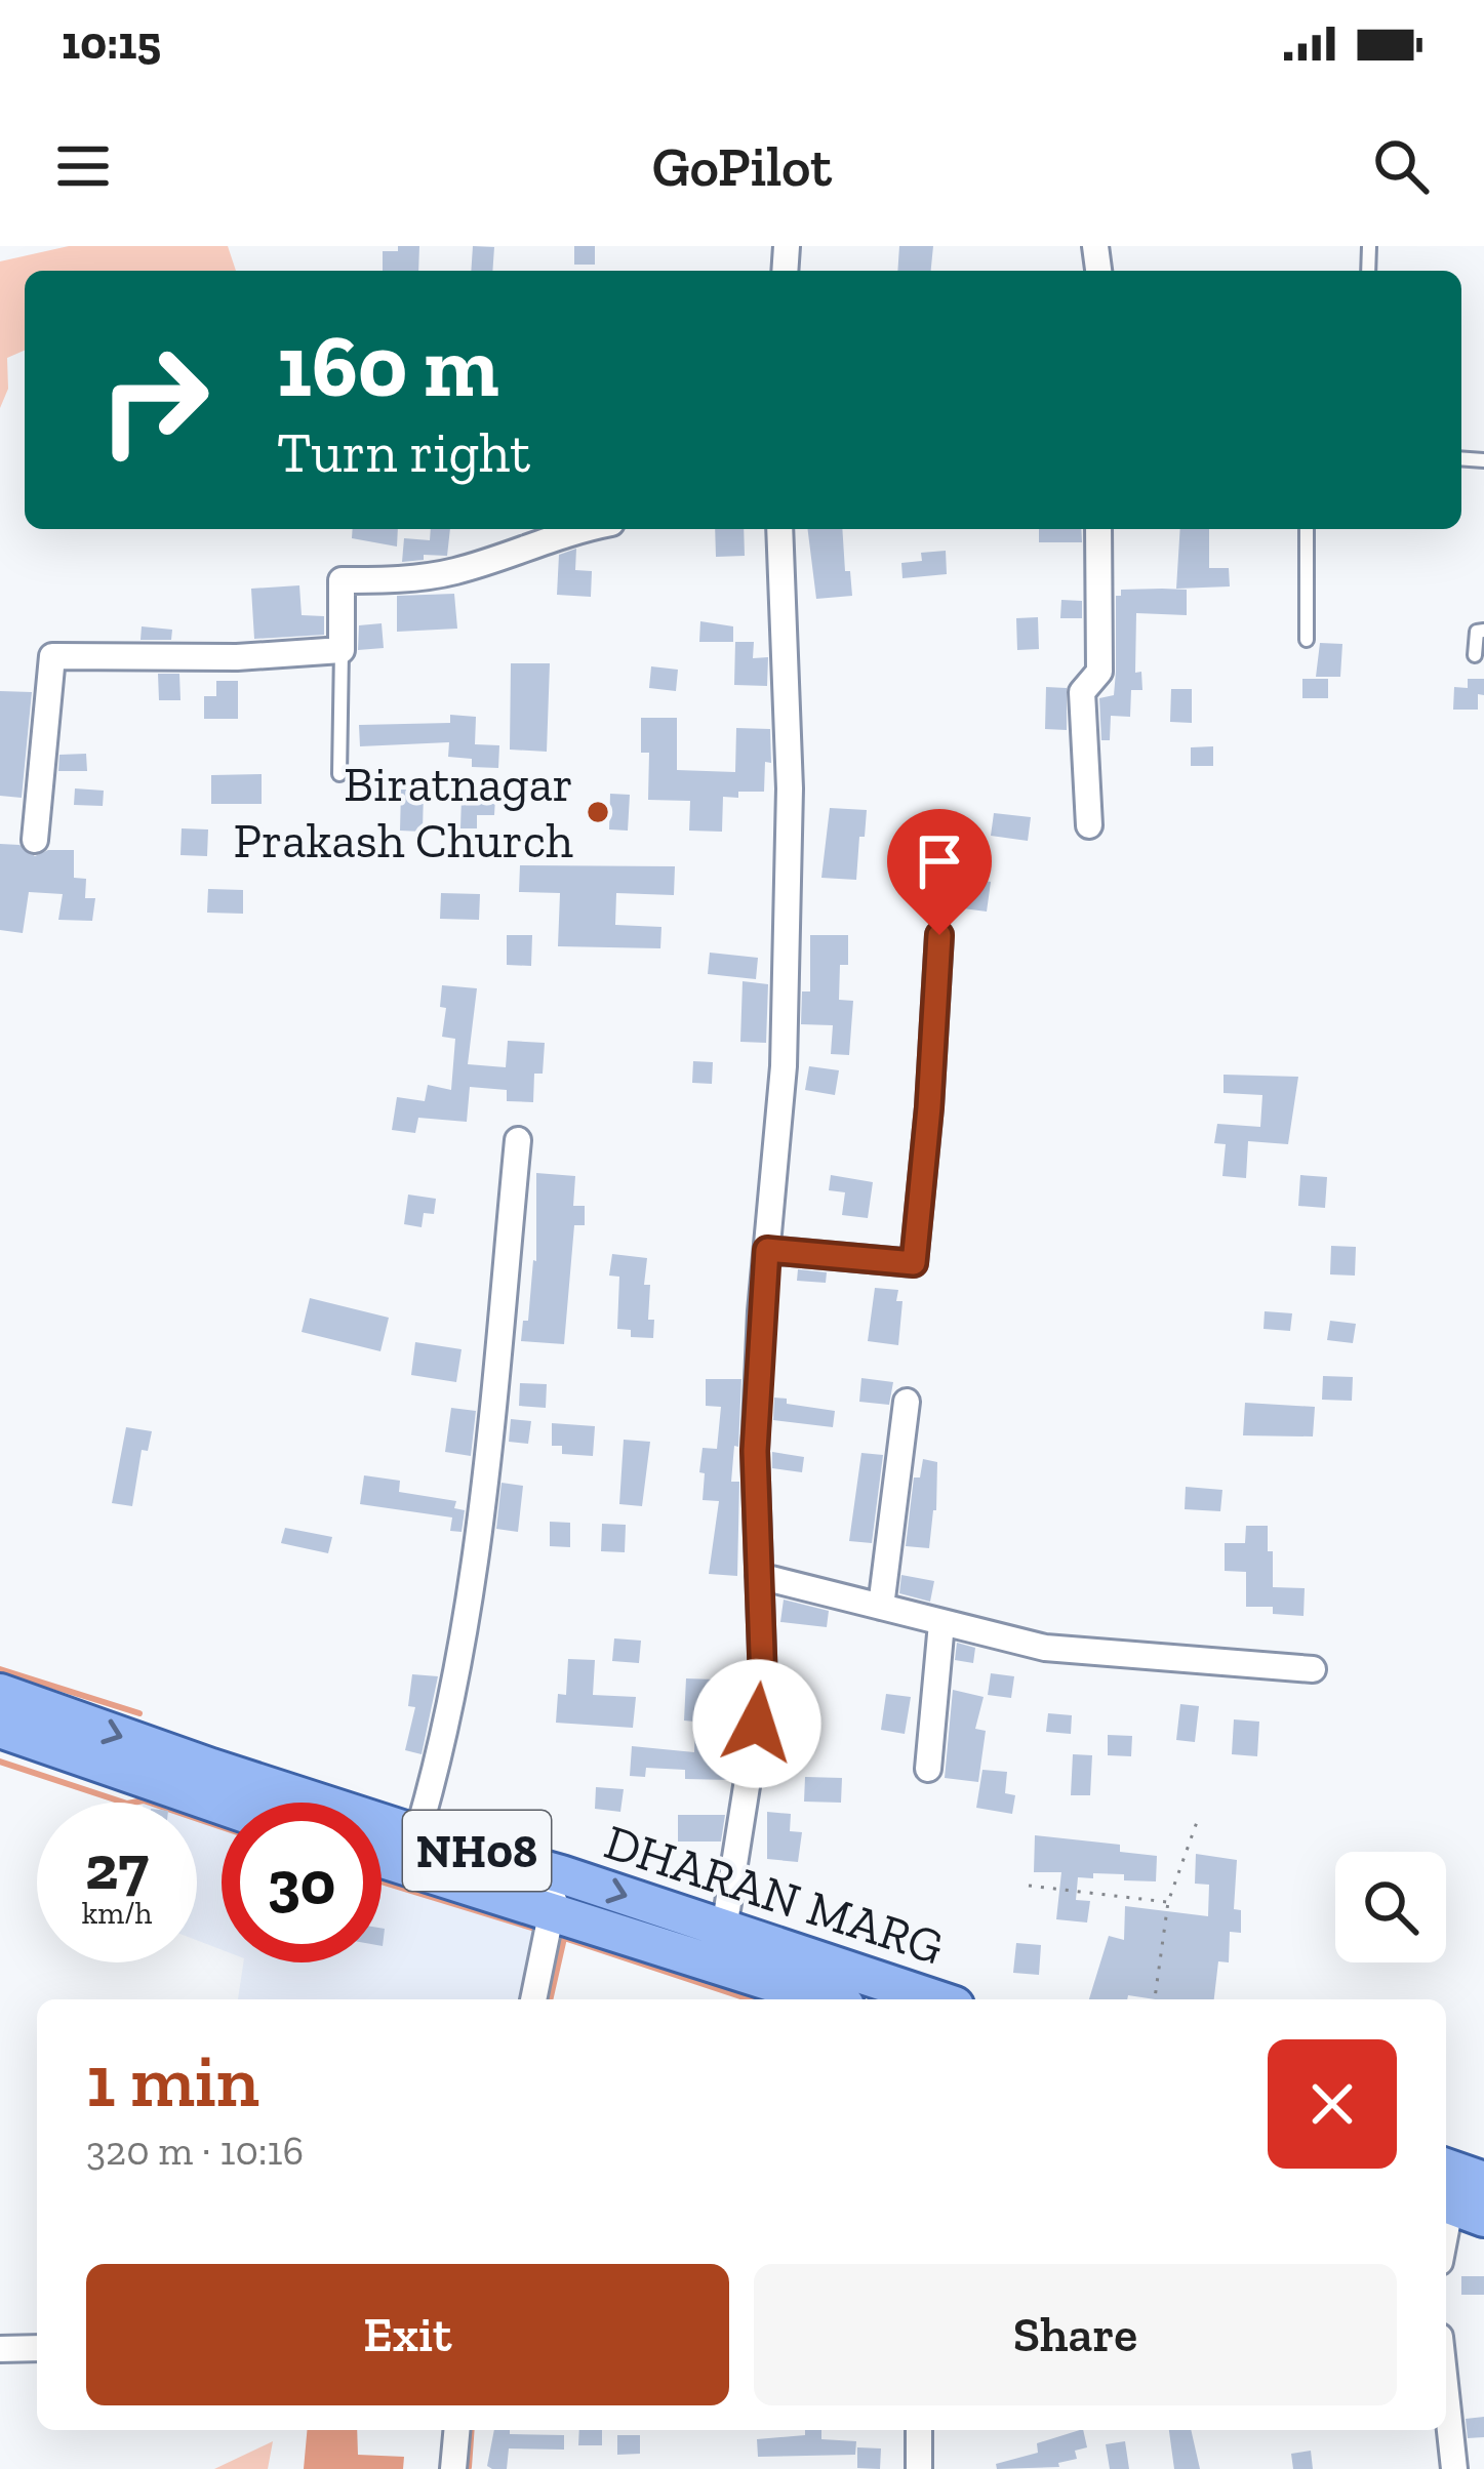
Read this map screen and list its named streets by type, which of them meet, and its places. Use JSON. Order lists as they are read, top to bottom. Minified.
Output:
{"streets":{"main road":["NH08","DHARAN MARG"]},"crossings":[["NH08","DHARAN MARG"]],"places":["Biratnagar Prakash Church"],"page":{"status":"10:15","header":"GoPilot","turn":["160 m","Turn right"],"speed":"27 km/h","limit":"30","heading":["1 min","320 m · 10:16"],"buttons":["Exit","Share"]}}
